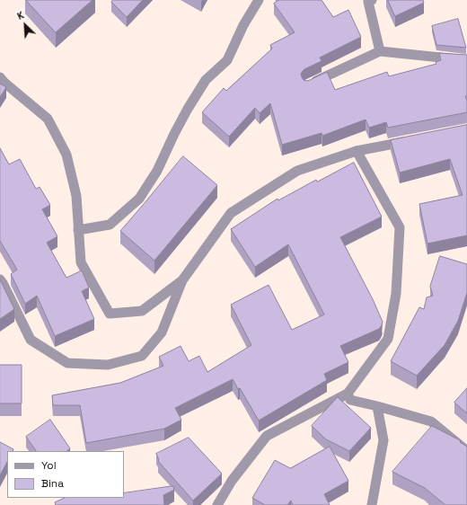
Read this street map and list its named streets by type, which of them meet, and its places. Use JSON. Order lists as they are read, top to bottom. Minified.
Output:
{"legend":["Yol","Bina"],"north":"top left"}
